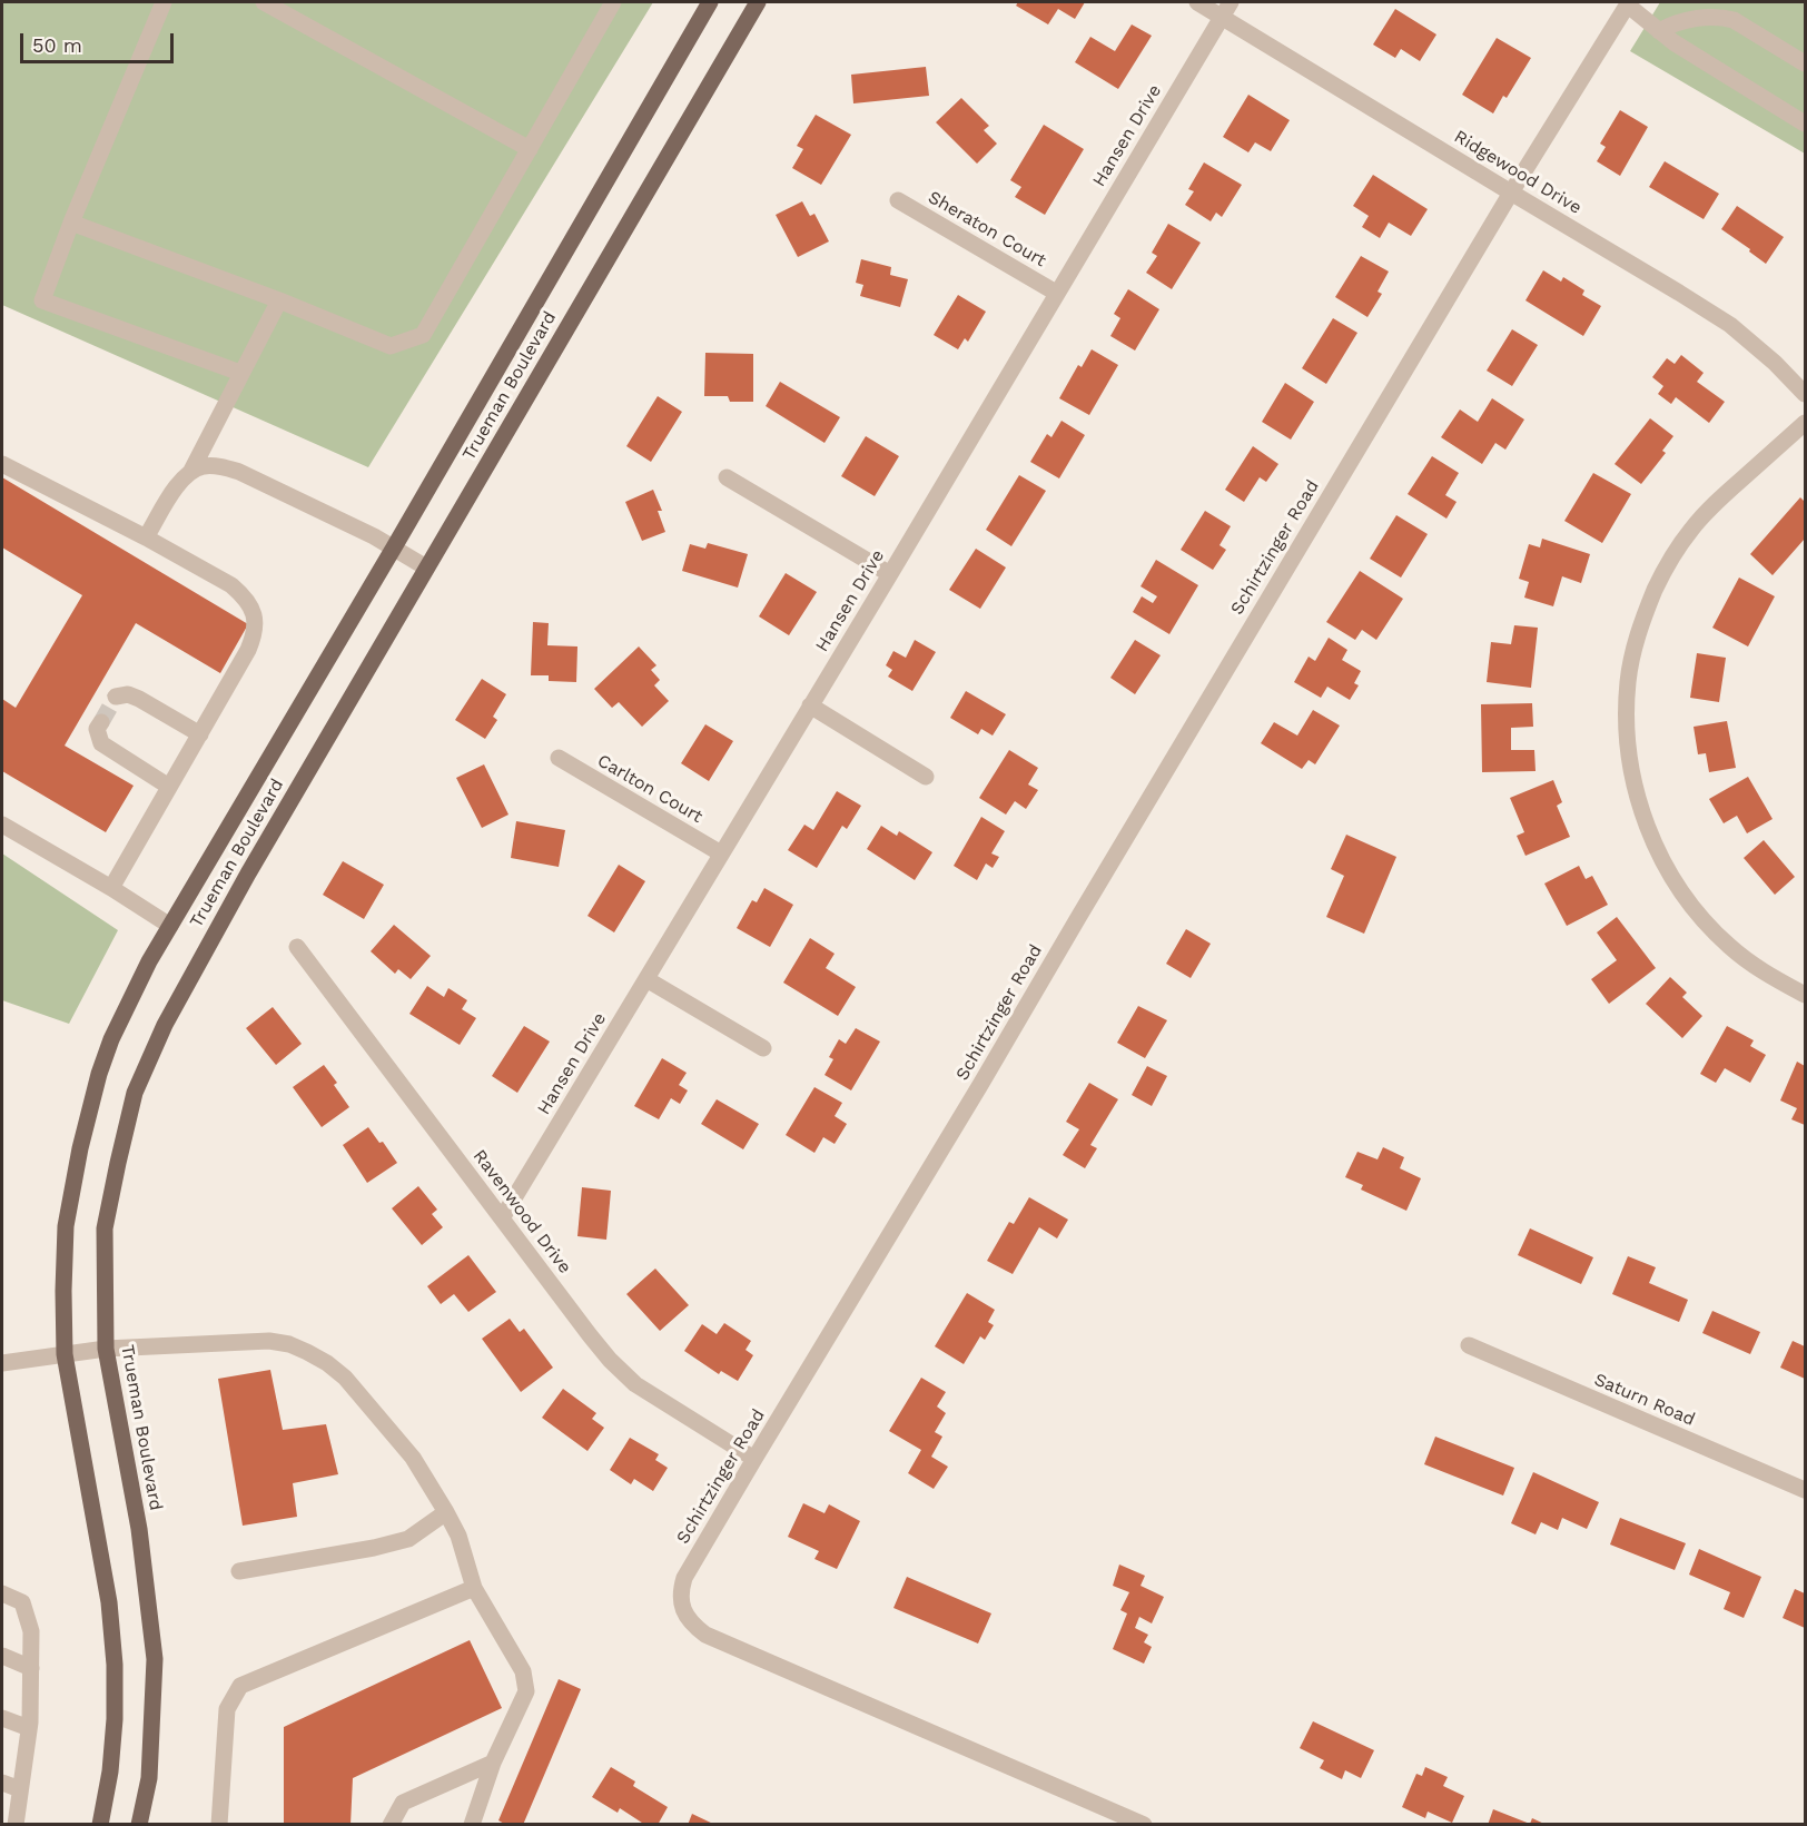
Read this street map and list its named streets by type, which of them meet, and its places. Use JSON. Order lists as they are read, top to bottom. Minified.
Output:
{"streets":{"main road":["Trueman Boulevard"],"street":["Hansen Drive","Ridgewood Drive","Sheraton Court","Schirtzinger Road","Carlton Court","Ravenwood Drive","Saturn Road"]},"crossings":[["Hansen Drive","Ridgewood Drive"],["Hansen Drive","Sheraton Court"],["Hansen Drive","Carlton Court"],["Hansen Drive","Ravenwood Drive"],["Ridgewood Drive","Schirtzinger Road"],["Schirtzinger Road","Ravenwood Drive"]],"scale_bar":"50 m"}
